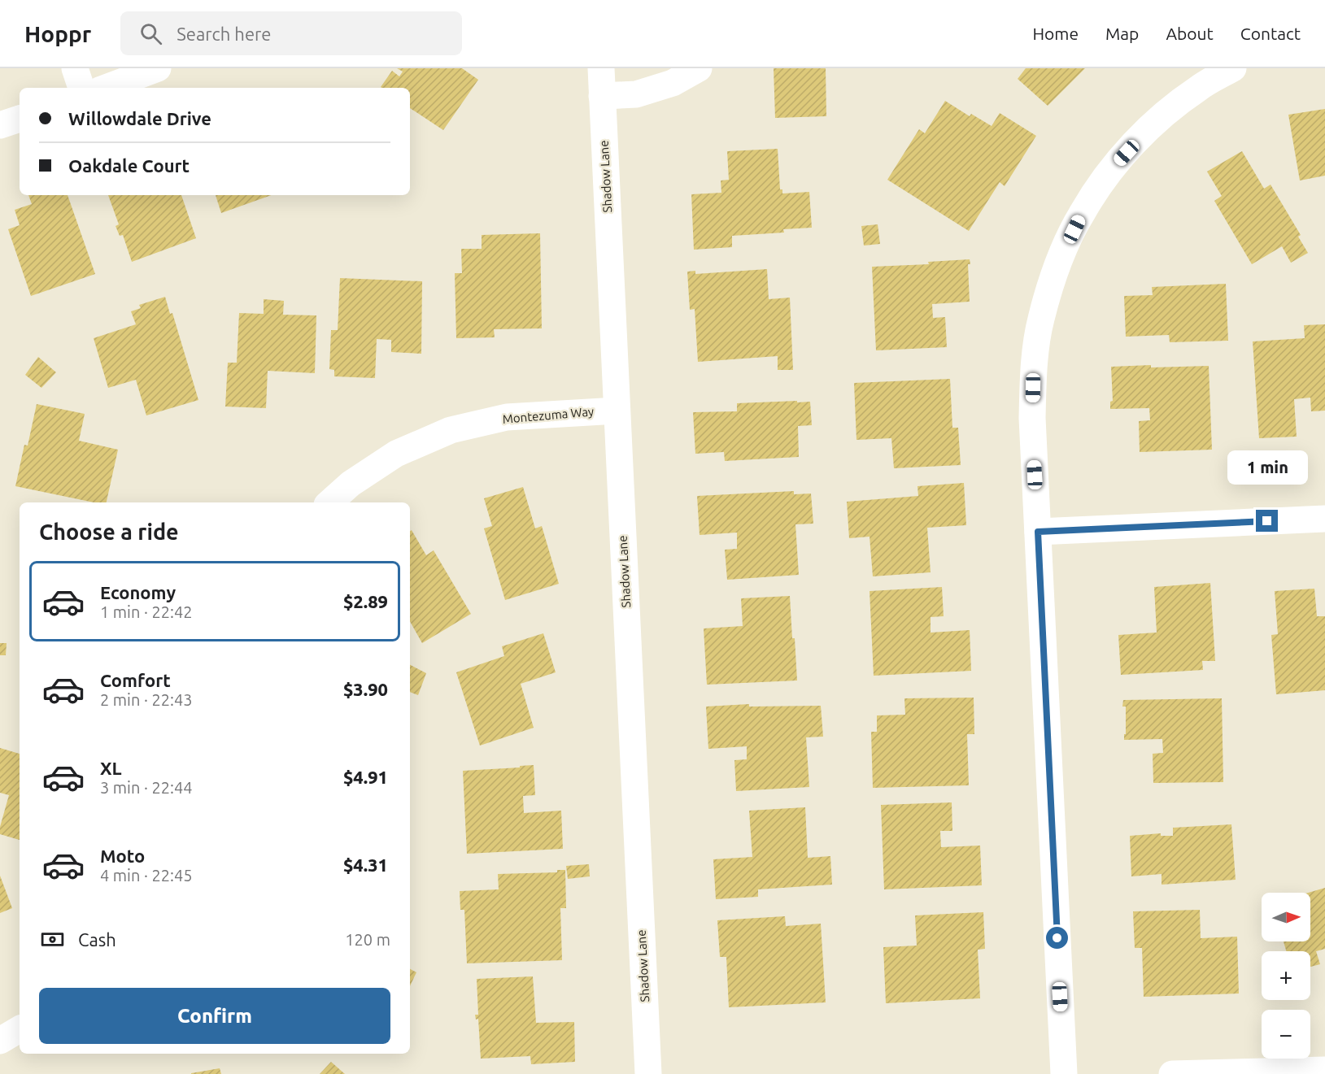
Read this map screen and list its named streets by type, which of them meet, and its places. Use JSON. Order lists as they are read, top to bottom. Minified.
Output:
{"streets":{"street":["Shadow Lane","Montezuma Way"]},"crossings":[["Shadow Lane","Montezuma Way"]],"north":"right","page":{"header":"Hoppr","search":"Search here","nav":["Home","Map","About","Contact"],"banner":["Willowdale Drive","Oakdale Court"],"bubble":"1 min","heading":"Choose a ride","list":[{"name":"Economy","note":"1 min · 22:42","value":"$2.89"},{"name":"Comfort","note":"2 min · 22:43","value":"$3.90"},{"name":"XL","note":"3 min · 22:44","value":"$4.91"},{"name":"Moto","note":"4 min · 22:45","value":"$4.31"}],"map_buttons":["+","−"],"pay":["Cash","120 m"],"buttons":"Confirm"}}
